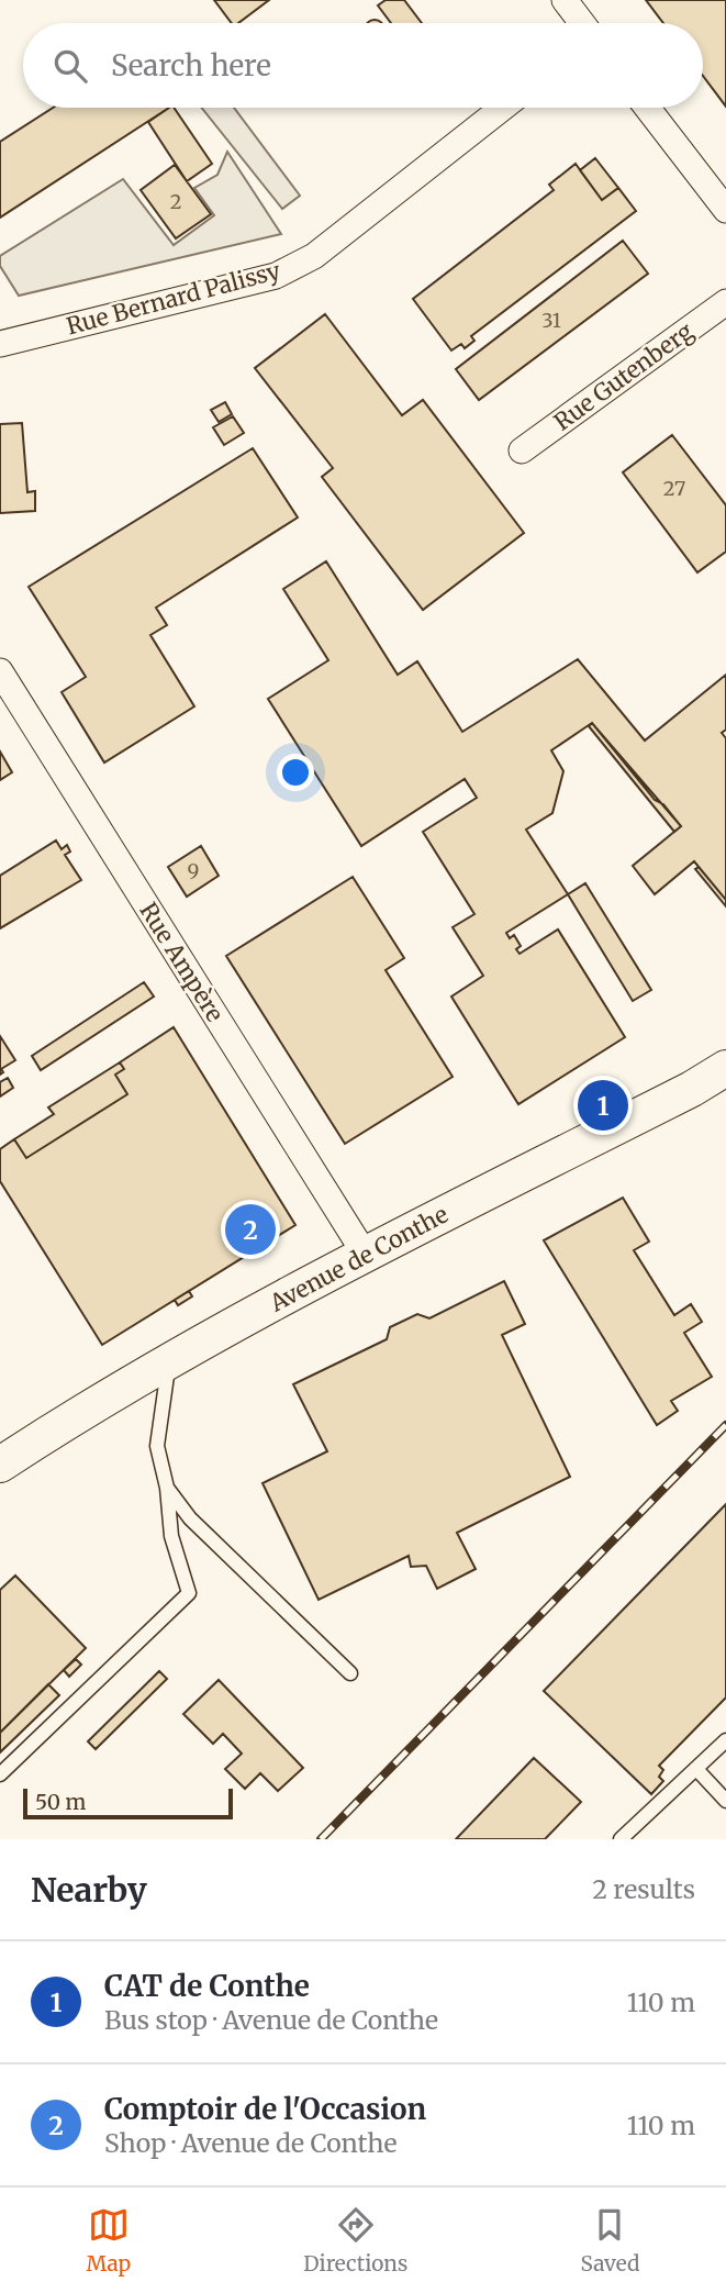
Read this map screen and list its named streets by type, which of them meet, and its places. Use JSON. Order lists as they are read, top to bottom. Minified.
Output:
{"streets":{"street":["Rue Bernard Palissy","Rue Gutenberg","Rue Ampère","Avenue de Conthe"]},"crossings":[["Rue Ampère","Avenue de Conthe"]],"house_numbers":["2","31","27","9"],"scale_bar":"50 m","page":{"search":"Search here","pins":["1","2"],"scale":"50 m","heading":["Nearby","2 results"],"list":[{"mark":"1","name":"CAT de Conthe","note":"Bus stop · Avenue de Conthe","value":"110 m"},{"mark":"2","name":"Comptoir de l'Occasion","note":"Shop · Avenue de Conthe","value":"110 m"}],"nav":["Map","Directions","Saved"]}}
